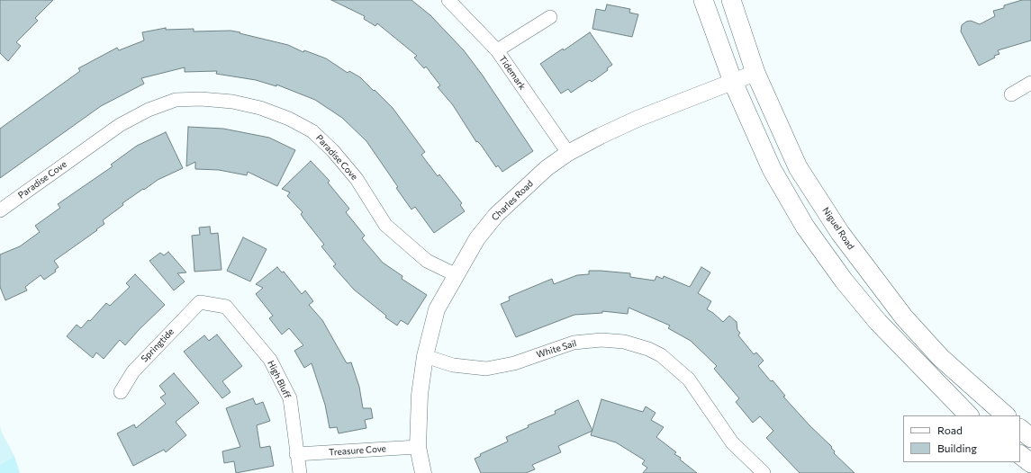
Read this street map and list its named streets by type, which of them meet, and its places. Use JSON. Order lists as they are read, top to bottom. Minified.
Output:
{"streets":{"main road":["Niguel Road"],"street":["Tidemark","Paradise Cove","Charles Road","Springtide","White Sail","High Bluff","Treasure Cove"]},"crossings":[["Tidemark","Charles Road"],["Paradise Cove","Charles Road"],["Charles Road","Niguel Road"],["Charles Road","White Sail"],["Charles Road","Treasure Cove"],["Springtide","High Bluff"],["High Bluff","Treasure Cove"]],"legend":["Road","Building"]}
